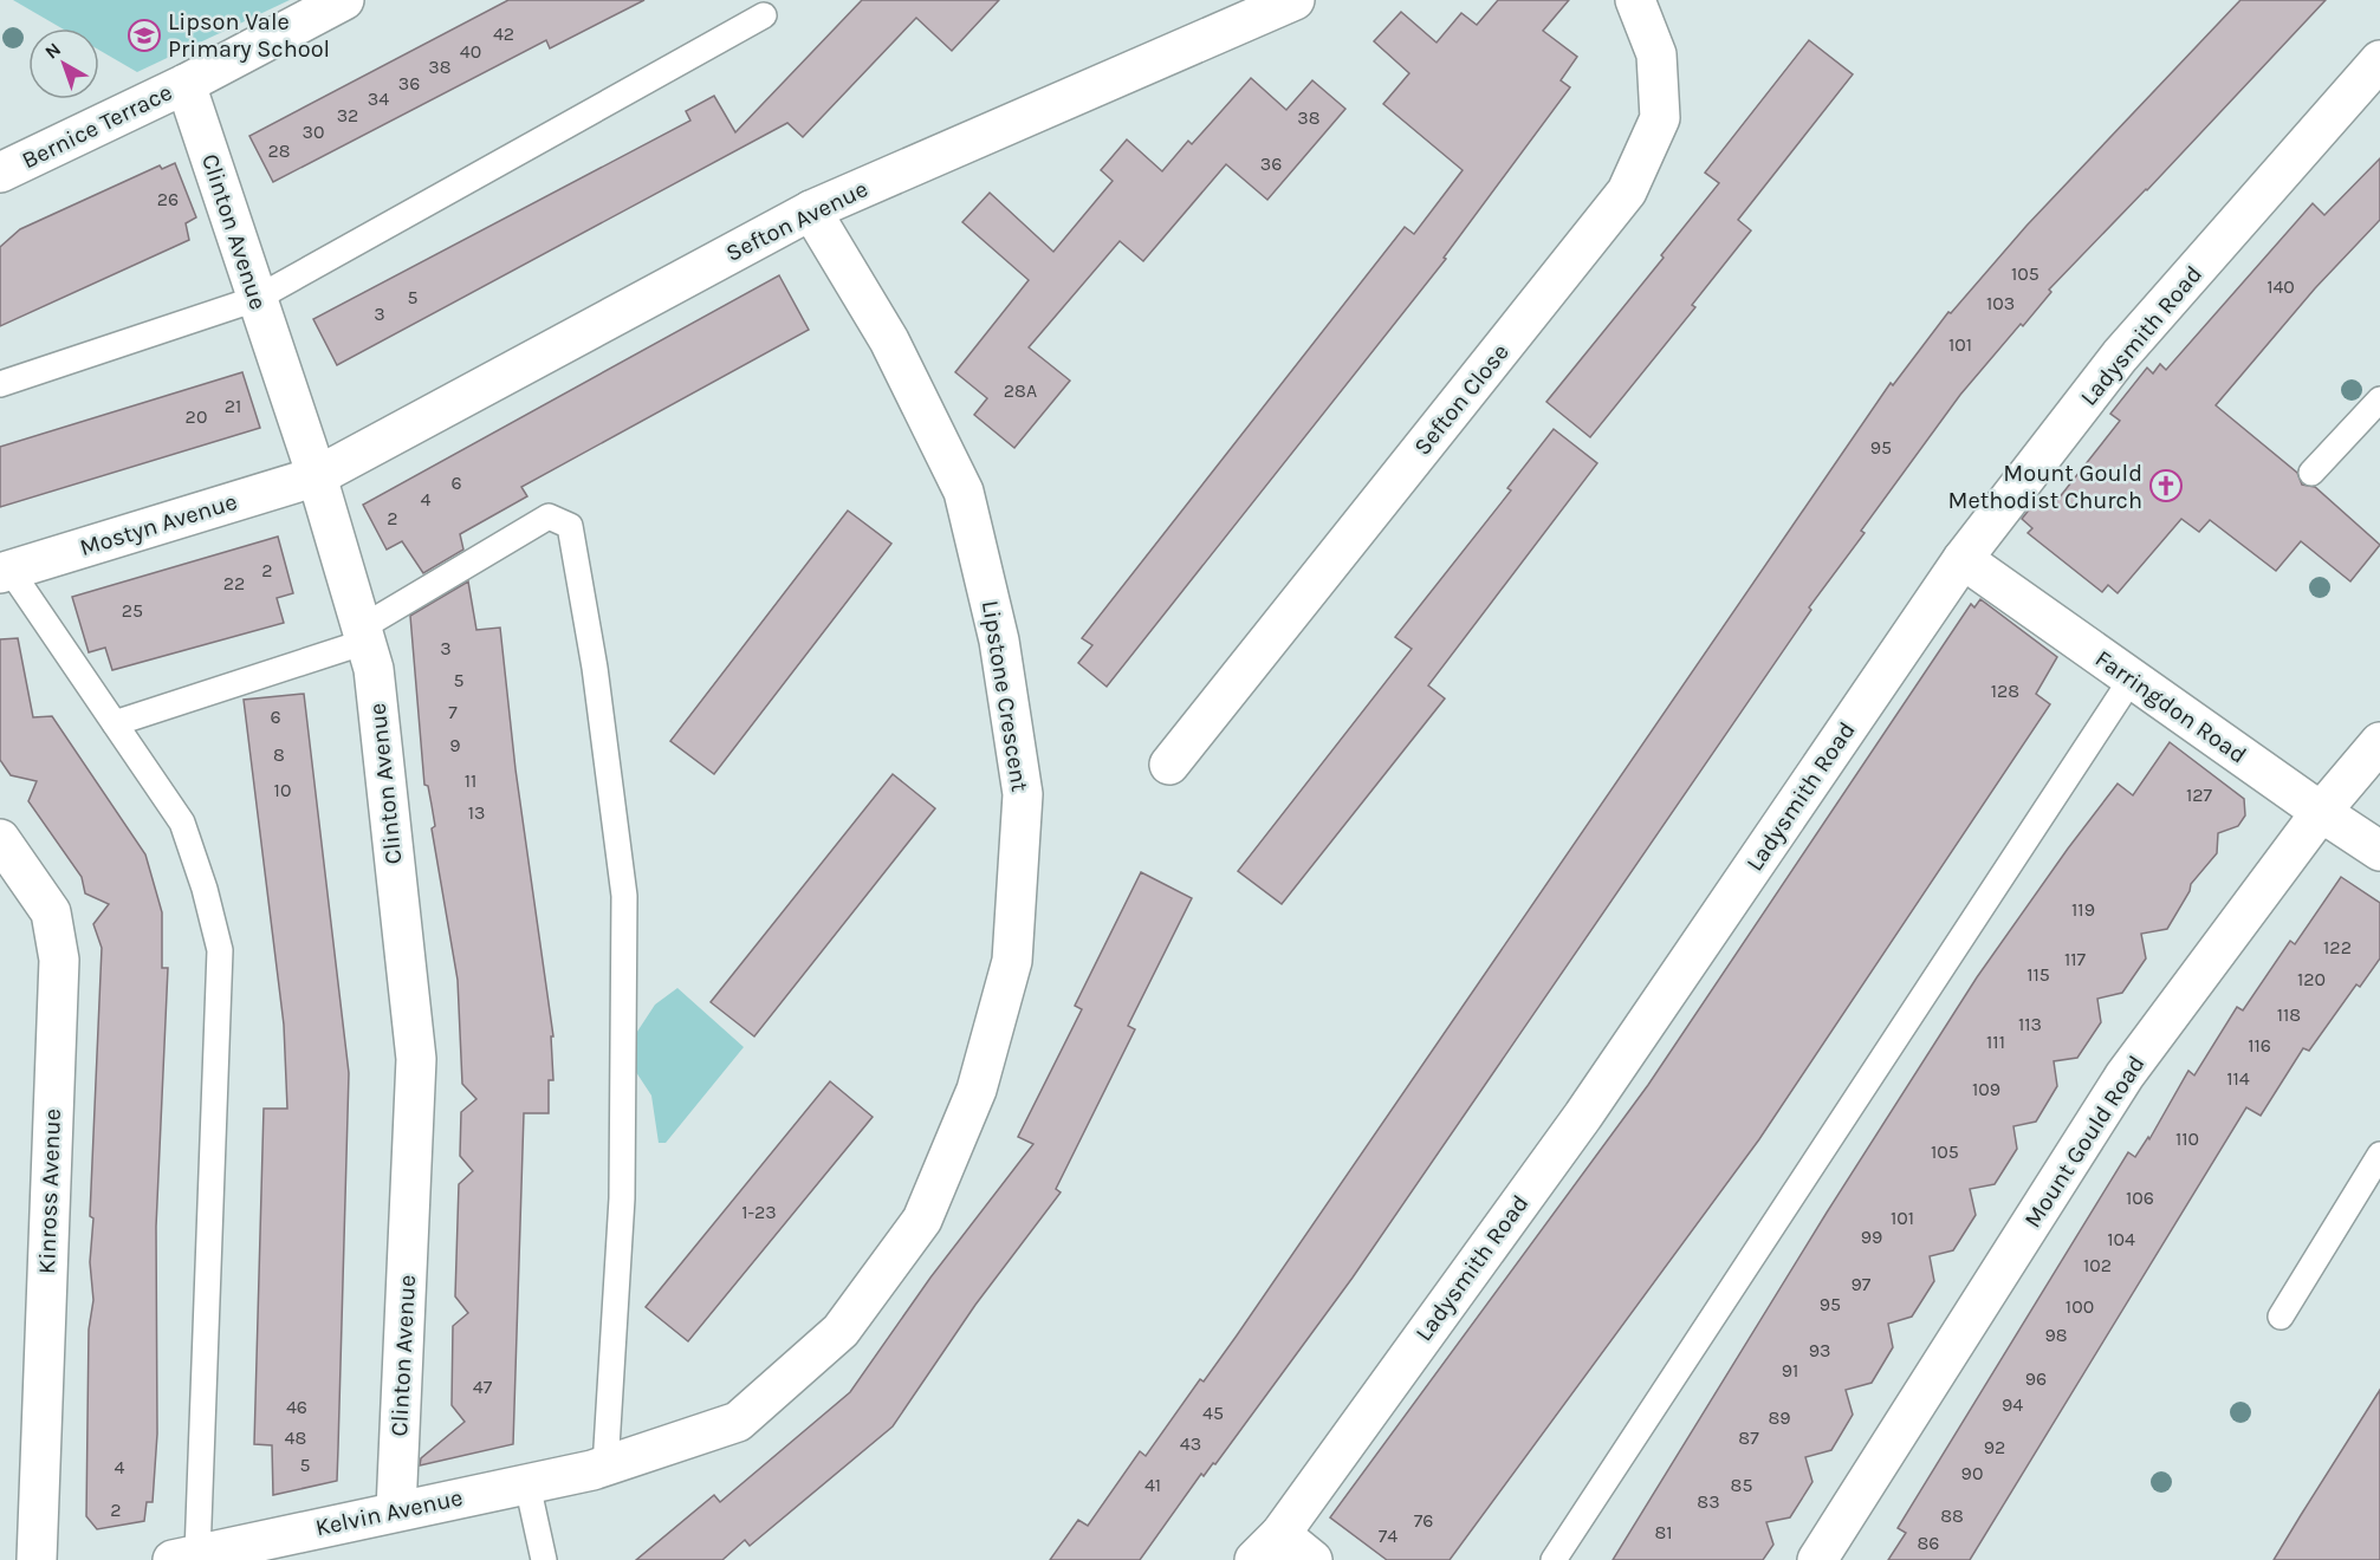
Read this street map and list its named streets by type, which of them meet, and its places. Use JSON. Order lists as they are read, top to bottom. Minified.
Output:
{"streets":{"street":["Bernice Terrace","Sefton Avenue","Clinton Avenue","Ladysmith Road","Sefton Close","Mostyn Avenue","Lipstone Crescent","Farringdon Road","Mount Gould Road","Kinross Avenue","Kelvin Avenue"]},"crossings":[["Bernice Terrace","Clinton Avenue"],["Sefton Avenue","Clinton Avenue"],["Sefton Avenue","Mostyn Avenue"],["Sefton Avenue","Lipstone Crescent"],["Clinton Avenue","Mostyn Avenue"],["Clinton Avenue","Kelvin Avenue"],["Ladysmith Road","Farringdon Road"],["Lipstone Crescent","Kelvin Avenue"],["Farringdon Road","Mount Gould Road"]],"places":{"school or university":["Lipson Vale Primary School"],"church":["Mount Gould Methodist Church"]},"house_numbers":["42","40","38","36","34","32","38","30","28","36","26","105","140","5","103","3","101","28A","21","20","95","6","4","2","2","22","25","3","5","128","7","6","9","8","11","10","127","13","119","122","117","115","120","118","113","111","116","114","109","110","105","106","1-23","101","99","104","102","97","95","100","98","93","91","96","47","94","46","45","89","48","87","43","92","5","4","90","41","85","83","2","88","76","81","74","86"],"north":"top left"}
